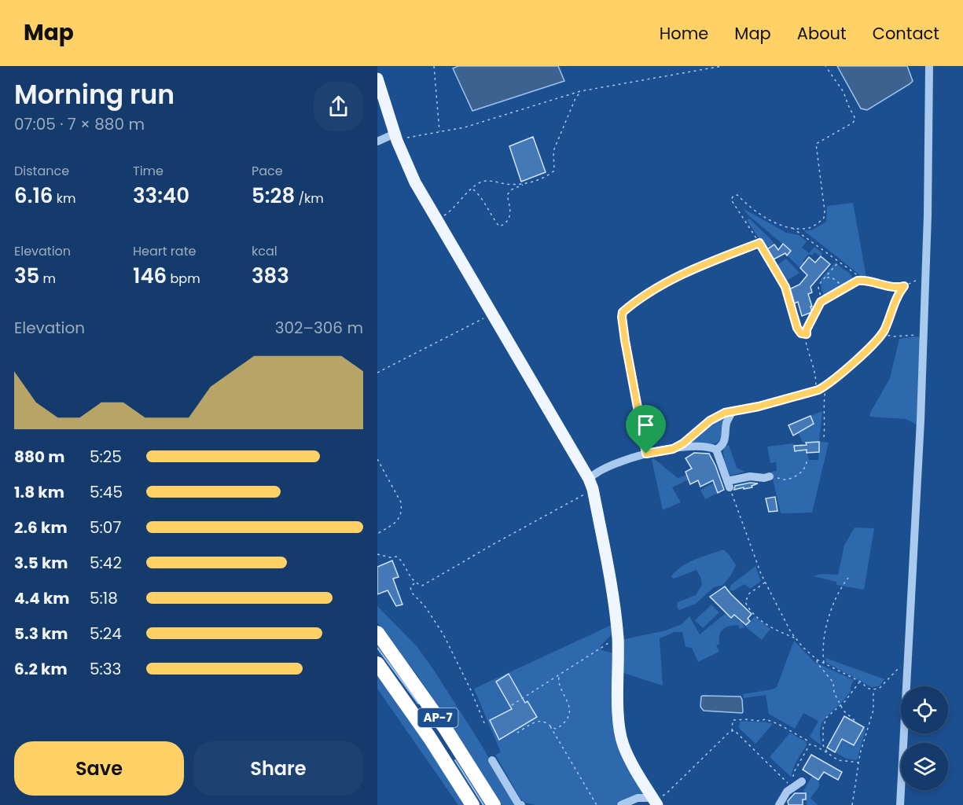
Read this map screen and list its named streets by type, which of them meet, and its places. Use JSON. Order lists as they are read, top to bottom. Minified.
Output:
{"streets":{"highway":["AP-7"]},"page":{"header":"Map","nav":["Home","Map","About","Contact"],"heading":["Morning run","07:05 · 7 × 880 m"],"stats":[["Distance","6.16 km"],["Time","33:40"],["Pace","5:28 /km"],["Elevation","35 m"],["Heart rate","146 bpm"],["kcal","383"]],"chart":["Elevation","302–306 m"],"list":[{"name":"880 m","note":"5:25"},{"name":"1.8 km","note":"5:45"},{"name":"2.6 km","note":"5:07"},{"name":"3.5 km","note":"5:42"},{"name":"4.4 km","note":"5:18"},{"name":"5.3 km","note":"5:24"},{"name":"6.2 km","note":"5:33"}],"buttons":["Save","Share"]}}
